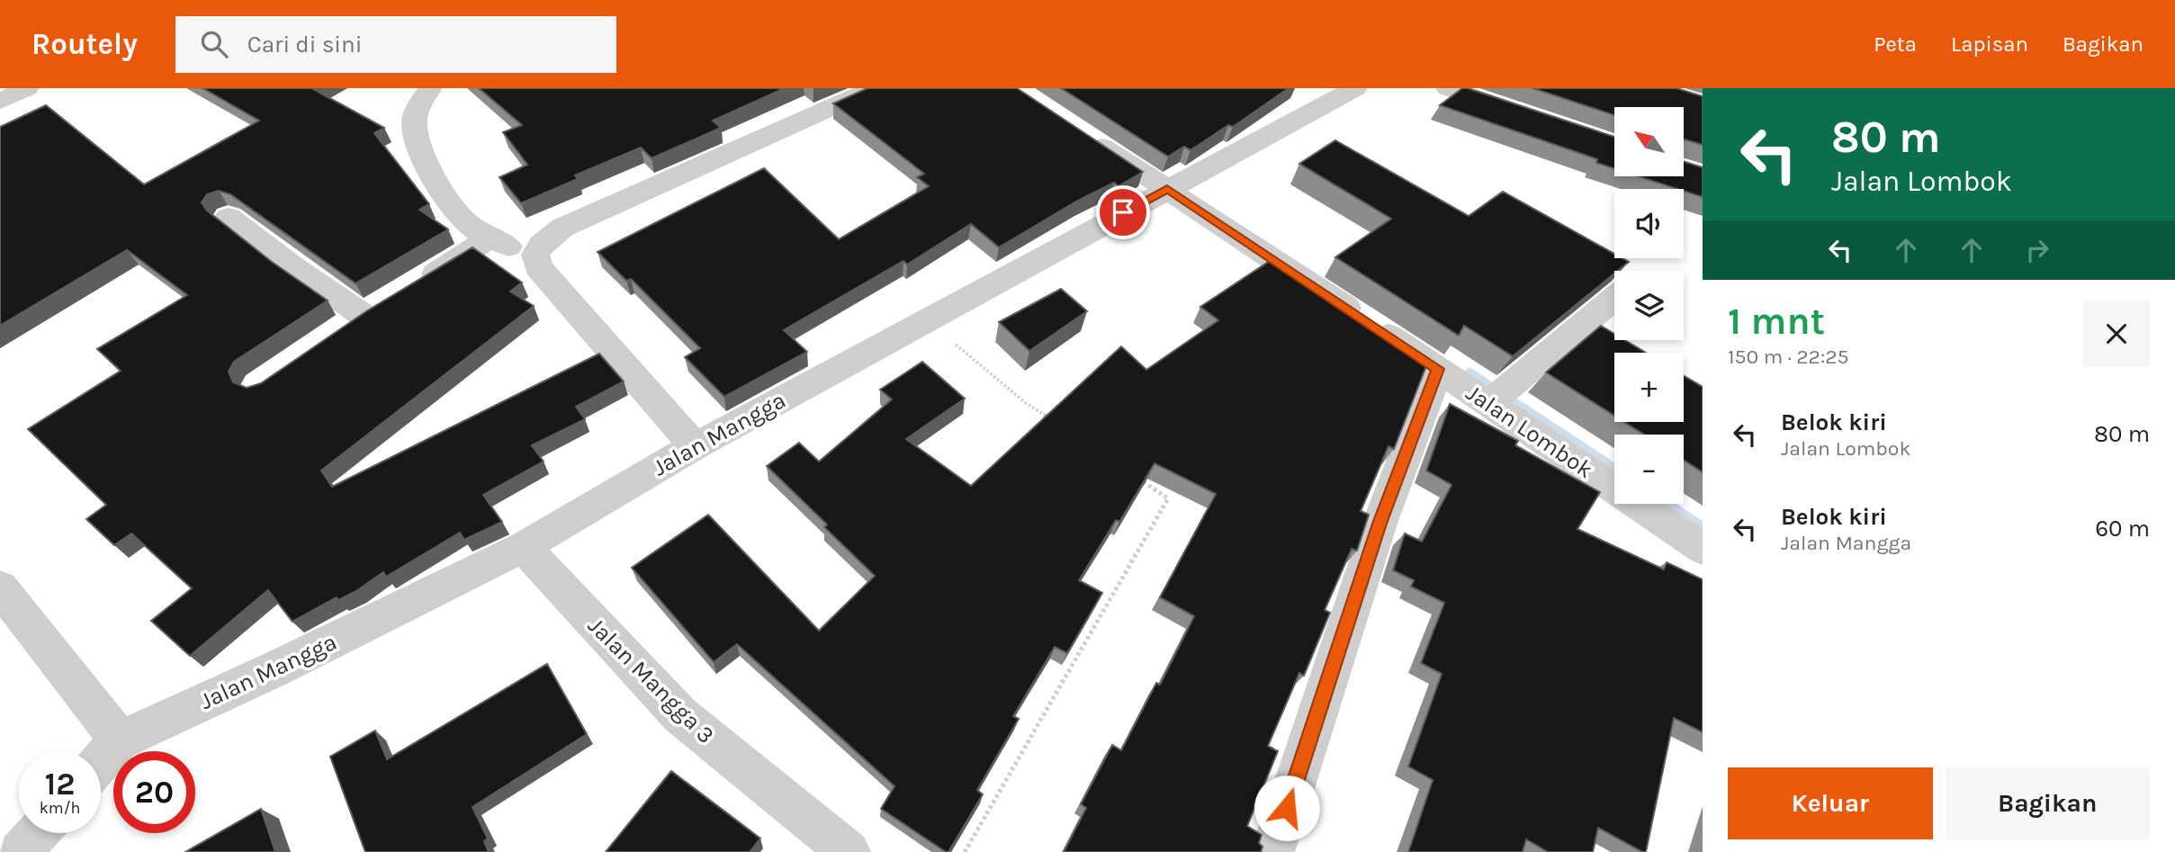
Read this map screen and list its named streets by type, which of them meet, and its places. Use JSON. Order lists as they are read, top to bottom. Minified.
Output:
{"streets":{"street":["Jalan Lombok","Jalan Mangga","Jalan Mangga 3"]},"crossings":[["Jalan Lombok","Jalan Mangga"],["Jalan Mangga","Jalan Mangga 3"]],"north":"top left","page":{"header":"Routely","search":"Cari di sini","nav":["Peta","Lapisan","Bagikan"],"turn":["80 m","Jalan Lombok"],"map_buttons":["+","−"],"heading":["1 mnt","150 m · 22:25"],"list":[{"name":"Belok kiri","note":"Jalan Lombok","value":"80 m"},{"name":"Belok kiri","note":"Jalan Mangga","value":"60 m"}],"speed":"12 km/h","limit":"20","buttons":["Keluar","Bagikan"]}}
